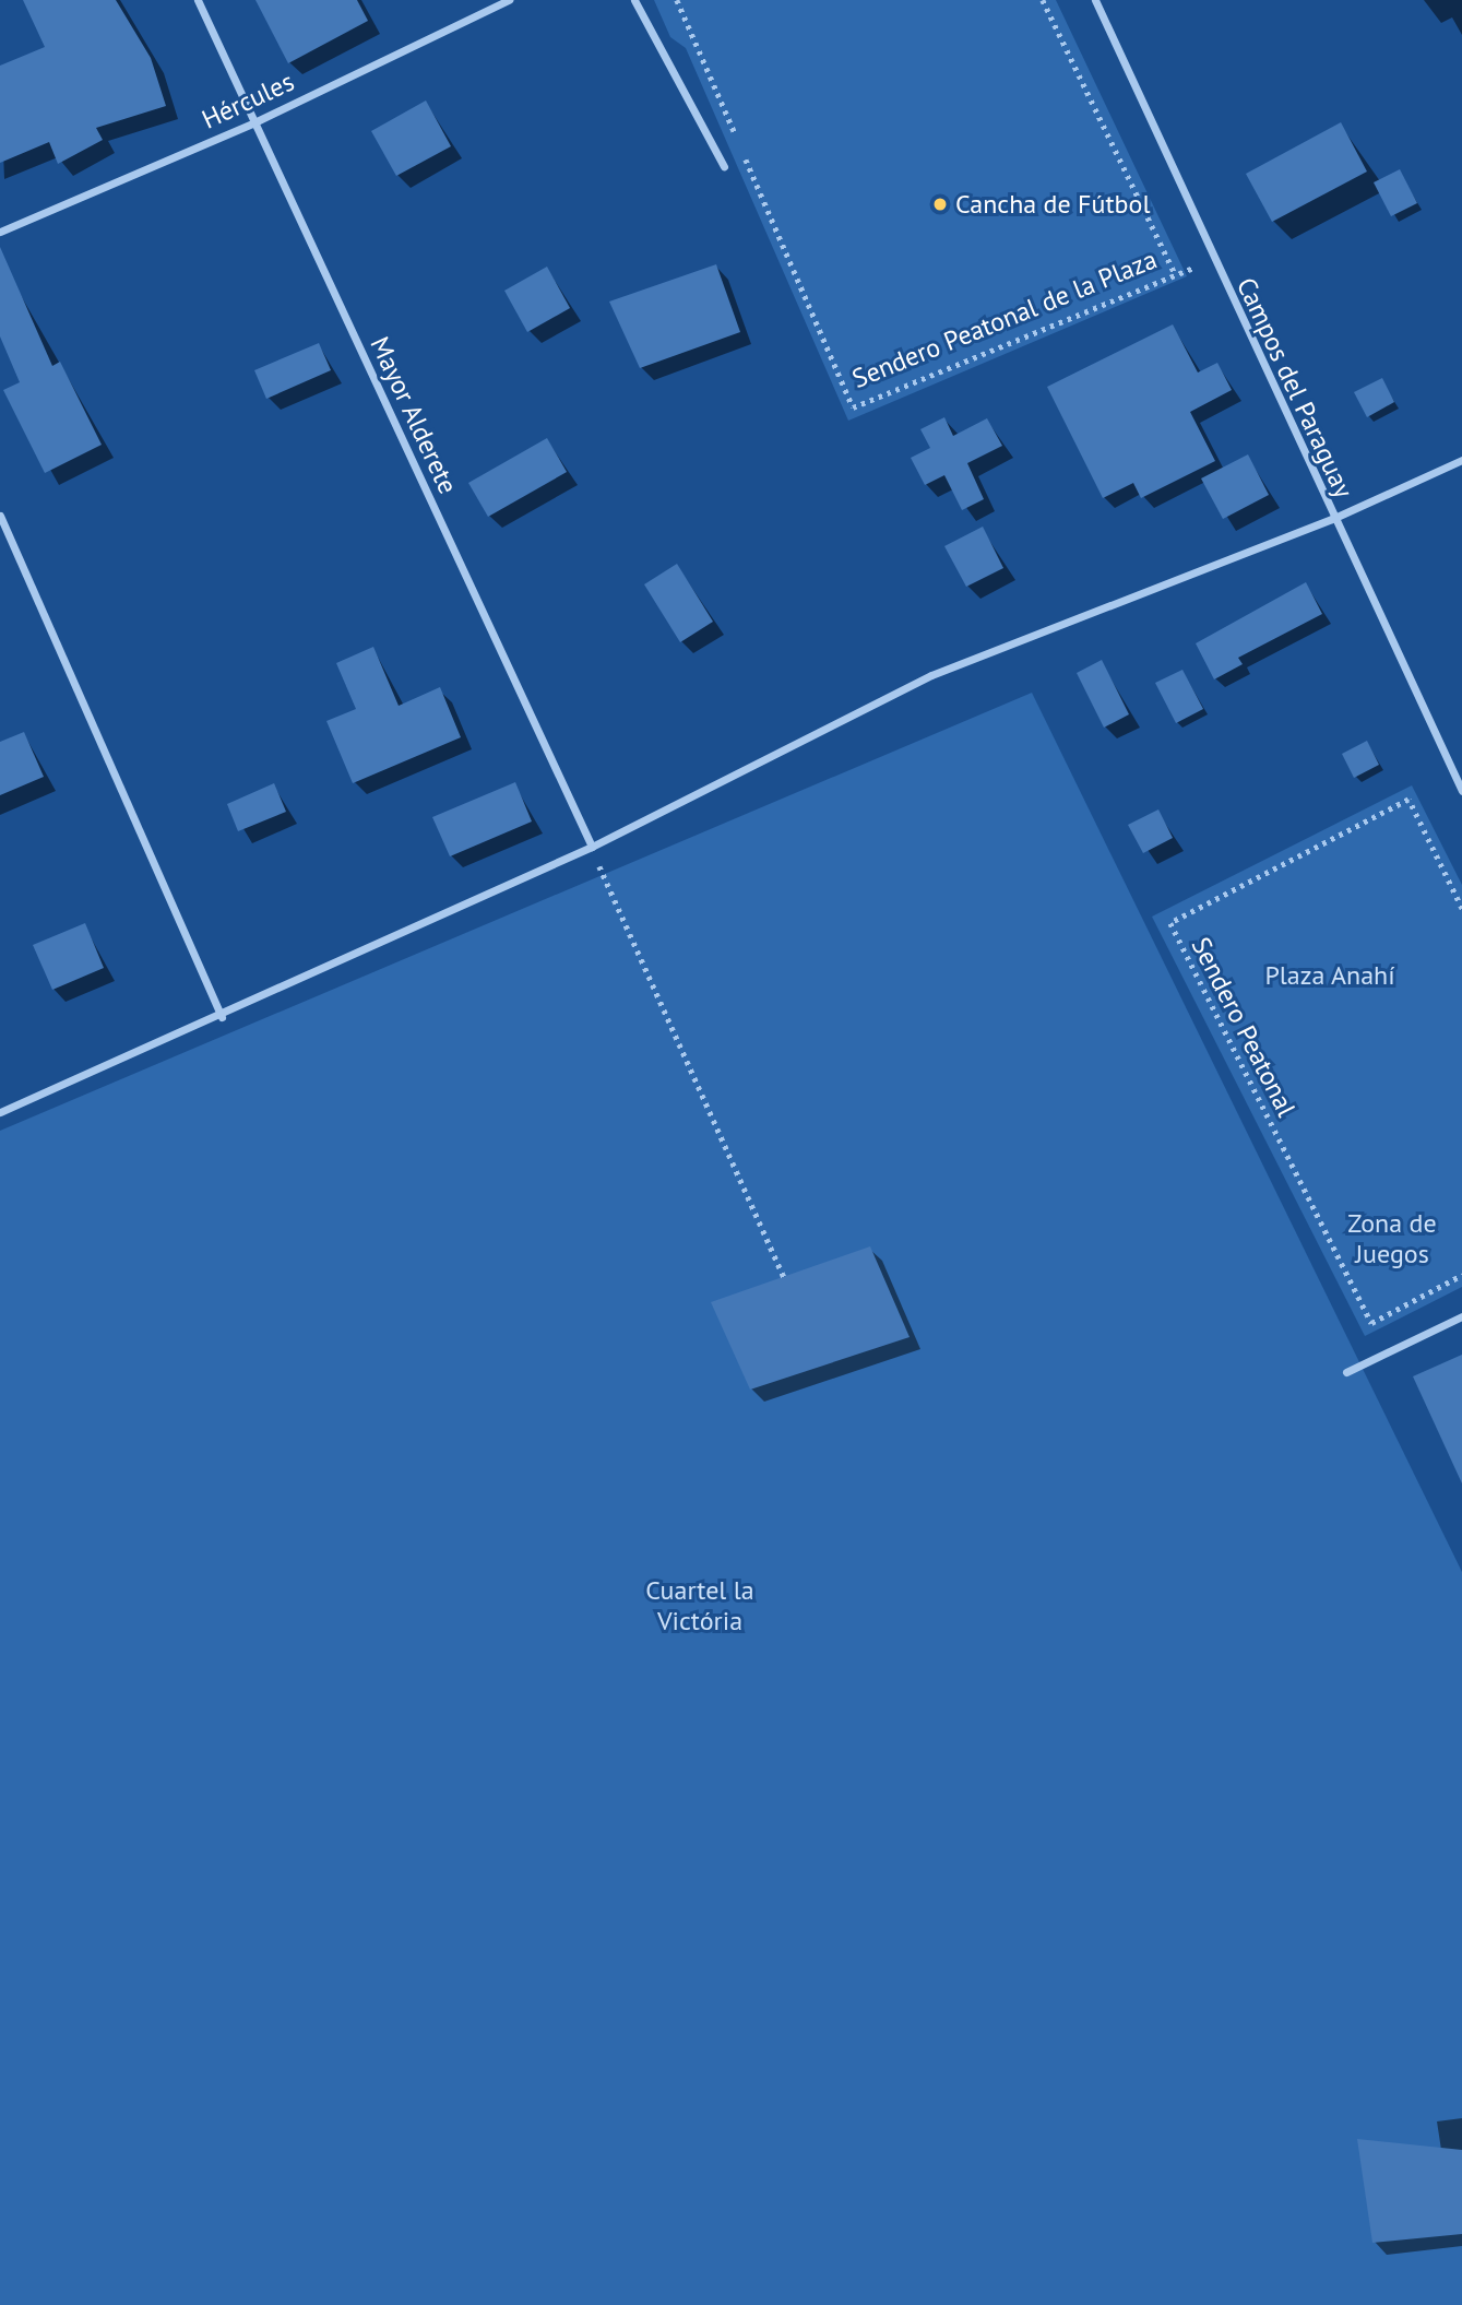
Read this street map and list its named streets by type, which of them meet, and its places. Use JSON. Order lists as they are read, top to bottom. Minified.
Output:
{"streets":{"street":["Hércules","Campos del Paraguay","Mayor Alderete"],"path":["Sendero Peatonal de la Plaza","Sendero Peatonal"]},"crossings":[["Hércules","Mayor Alderete"]],"parks":["Plaza Anahí","Zona de Juegos","Cuartel la Victória"],"places":["Cancha de Fútbol"]}
